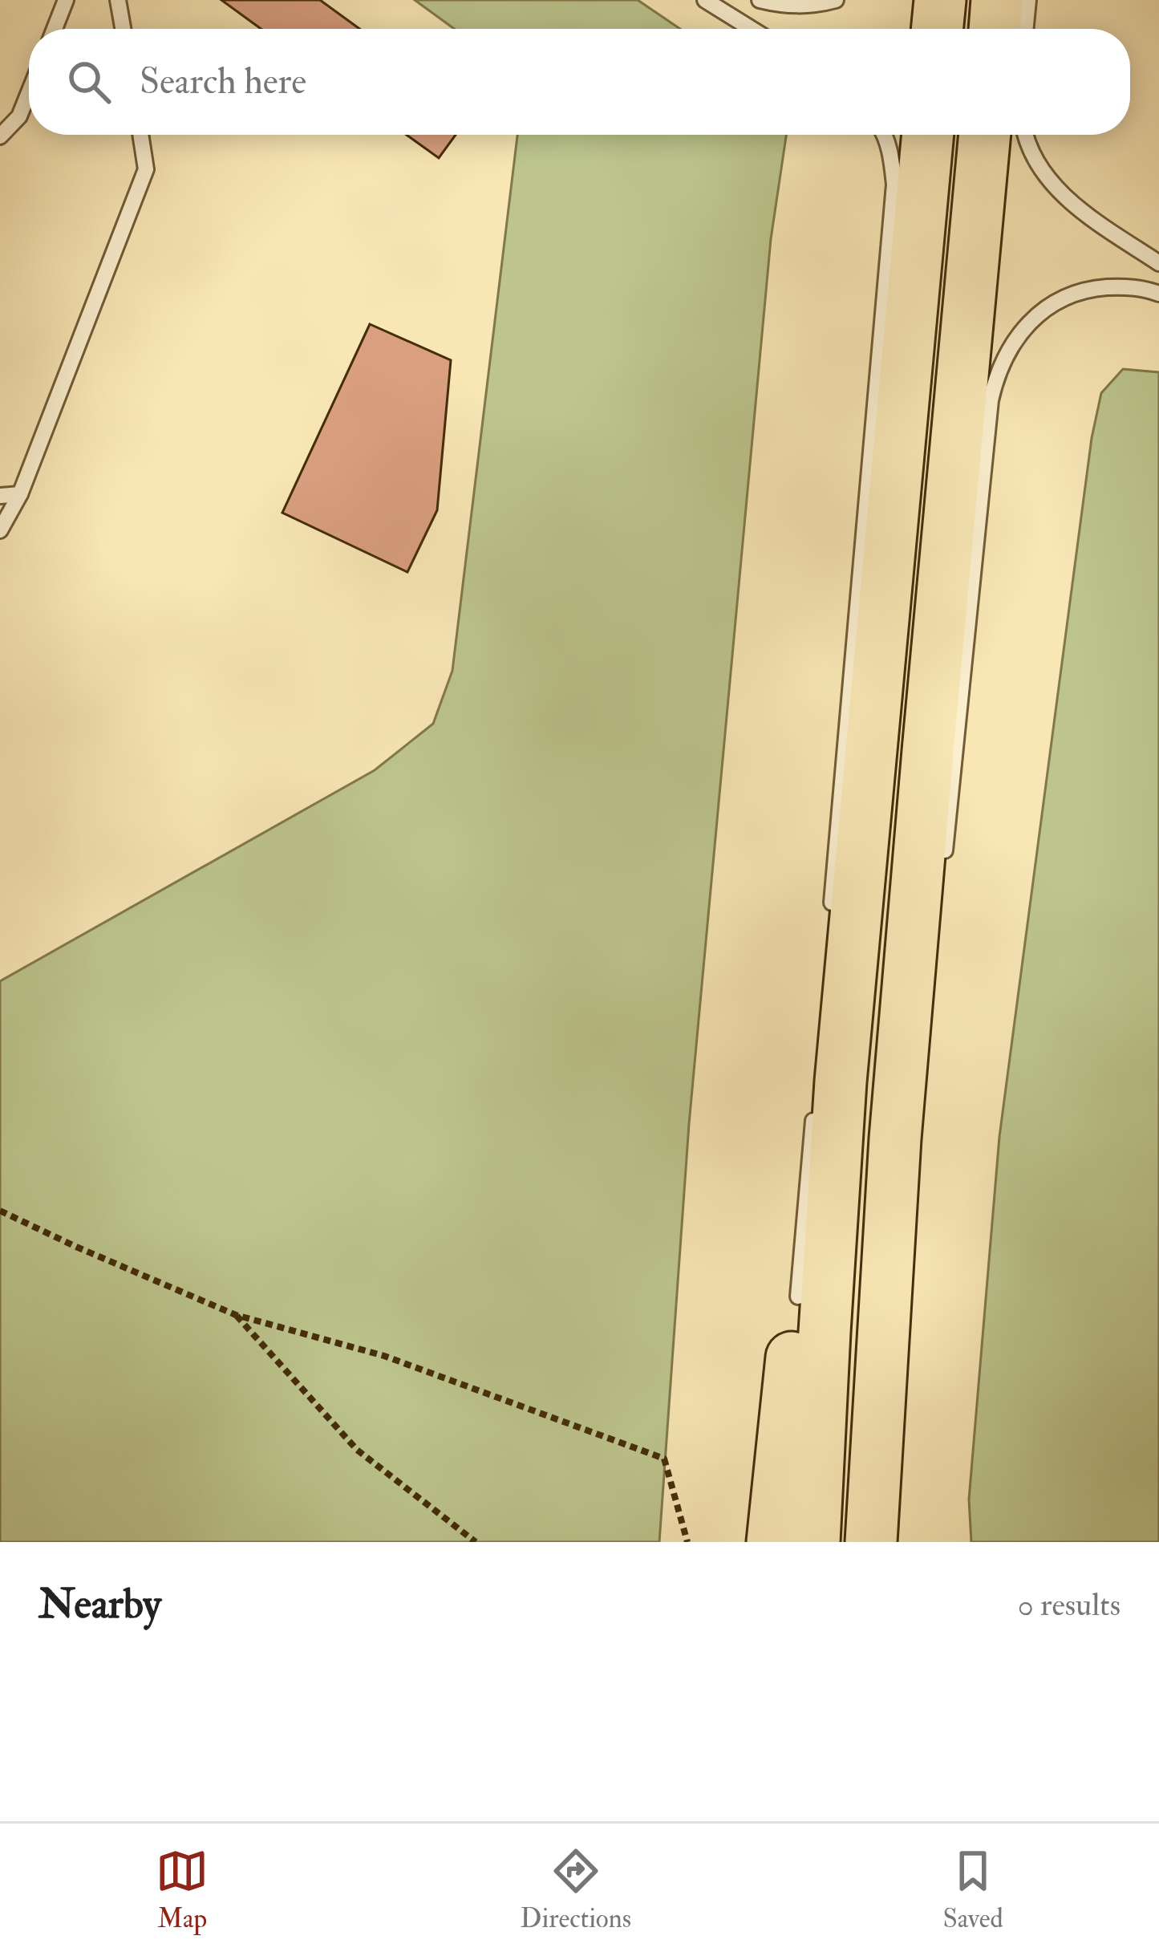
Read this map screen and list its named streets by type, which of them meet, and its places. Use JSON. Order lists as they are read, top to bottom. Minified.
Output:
{"page":{"search":"Search here","heading":["Nearby","0 results"],"nav":["Map","Directions","Saved"]}}
